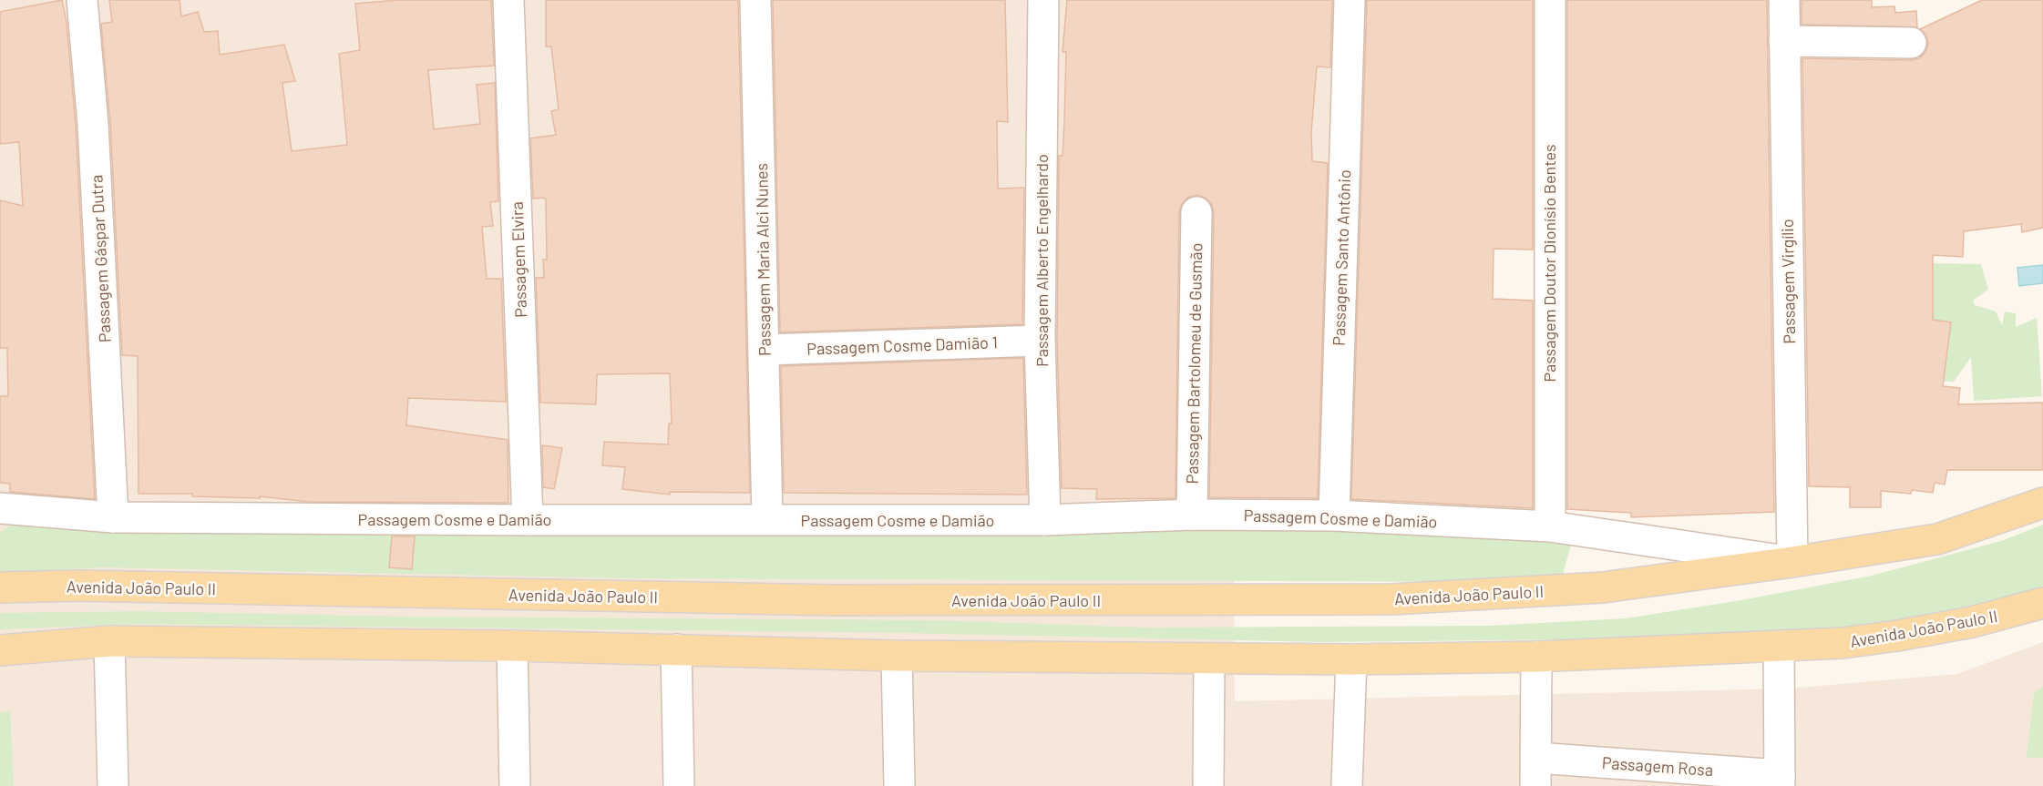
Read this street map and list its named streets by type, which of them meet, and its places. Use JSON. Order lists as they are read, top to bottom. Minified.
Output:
{"streets":{"main road":["Avenida João Paulo II"],"street":["Passagem Santo Antônio","Passagem Gáspar Dutra","Passagem Elvira","Passagem Maria Alci Nunes","Passagem Alberto Engelhardo","Passagem Doutor Dionísio Bentes","Passagem Virgílio","Passagem Cosme Damião 1","Passagem Bartolomeu de Gusmão","Passagem Cosme e Damião","Passagem Rosa"]},"crossings":[["Passagem Santo Antônio","Passagem Cosme e Damião"],["Passagem Gáspar Dutra","Passagem Cosme e Damião"],["Passagem Elvira","Passagem Cosme e Damião"],["Passagem Maria Alci Nunes","Passagem Cosme Damião 1"],["Passagem Maria Alci Nunes","Passagem Cosme e Damião"],["Passagem Alberto Engelhardo","Passagem Cosme Damião 1"],["Passagem Alberto Engelhardo","Passagem Cosme e Damião"],["Passagem Doutor Dionísio Bentes","Passagem Cosme e Damião"],["Passagem Virgílio","Passagem Cosme e Damião"],["Passagem Virgílio","Avenida João Paulo II"],["Passagem Bartolomeu de Gusmão","Passagem Cosme e Damião"],["Passagem Cosme e Damião","Avenida João Paulo II"]]}
